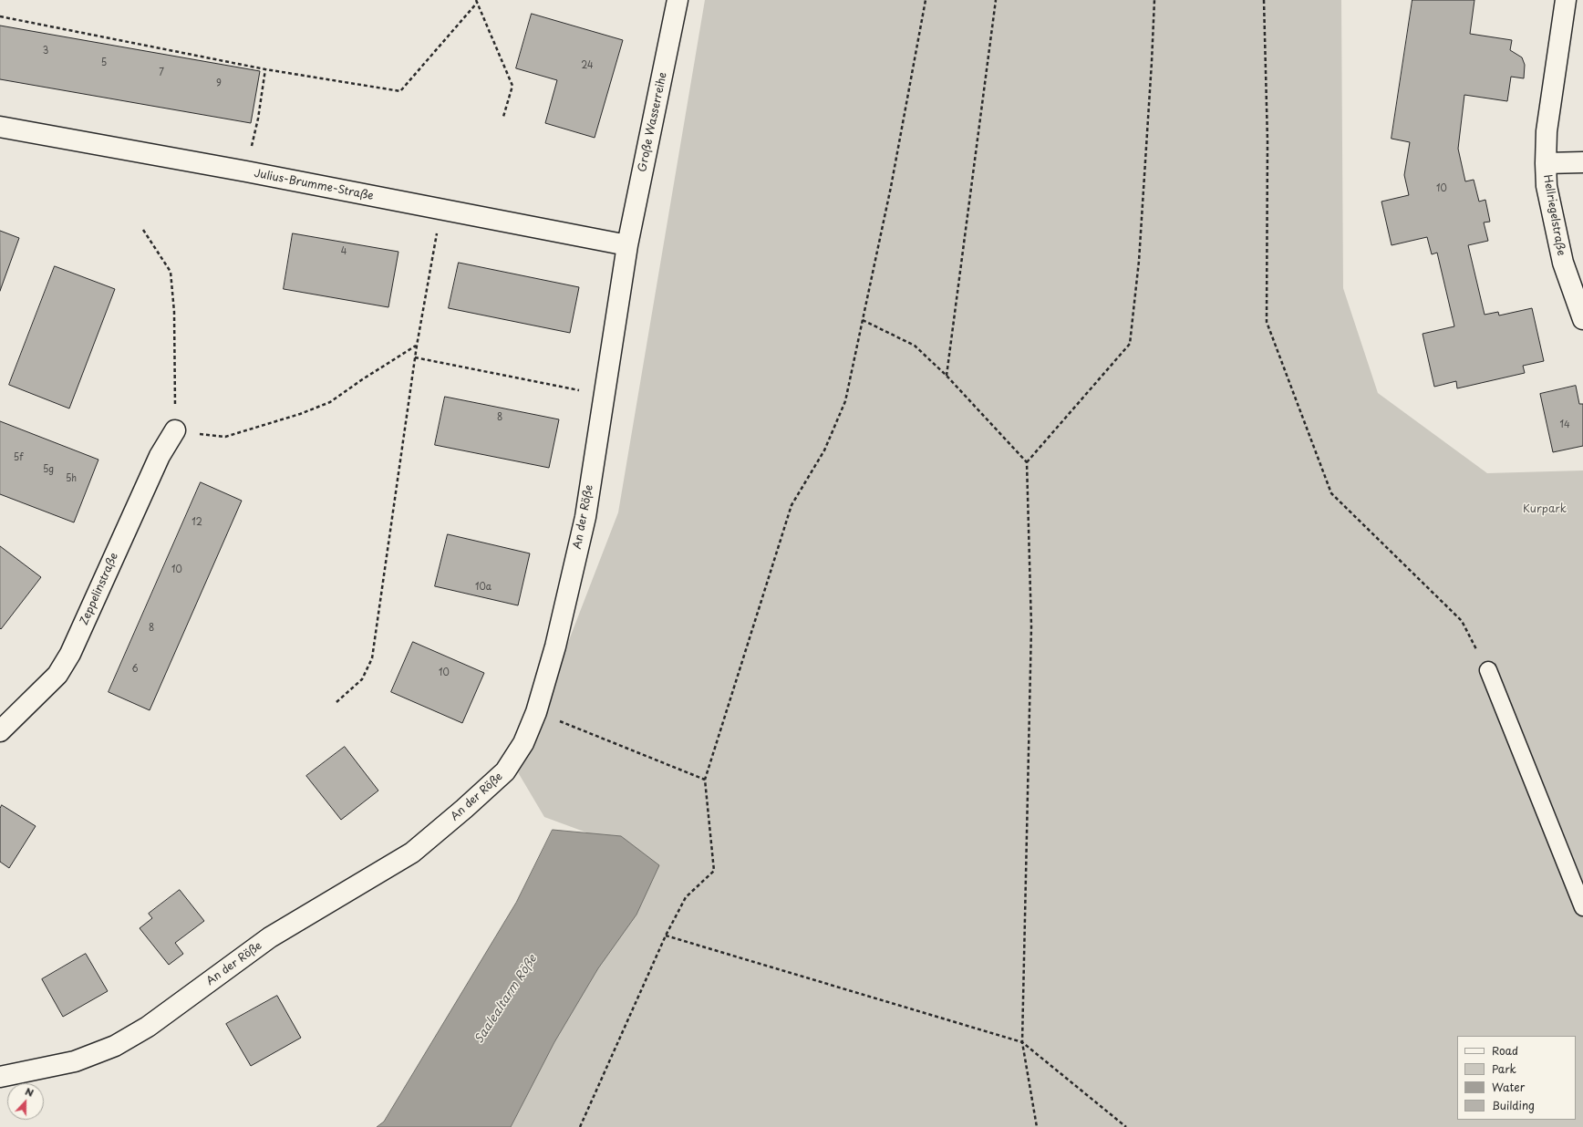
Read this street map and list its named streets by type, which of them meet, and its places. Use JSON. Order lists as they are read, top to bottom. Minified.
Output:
{"streets":{"street":["Große Wasserreihe","Julius-Brumme-Straße","Hellriegelstraße","An der Röße","Zeppelinstraße"]},"crossings":[["Große Wasserreihe","Julius-Brumme-Straße"],["Große Wasserreihe","An der Röße"],["Julius-Brumme-Straße","An der Röße"]],"water":["Saalealtarm Röße"],"parks":["Kurpark"],"house_numbers":["3","5","24","7","9","10","4","8","14","5f","5g","5h","12","10","10a","8","6","10"],"legend":["Road","Park","Water","Building"],"north":"top"}
